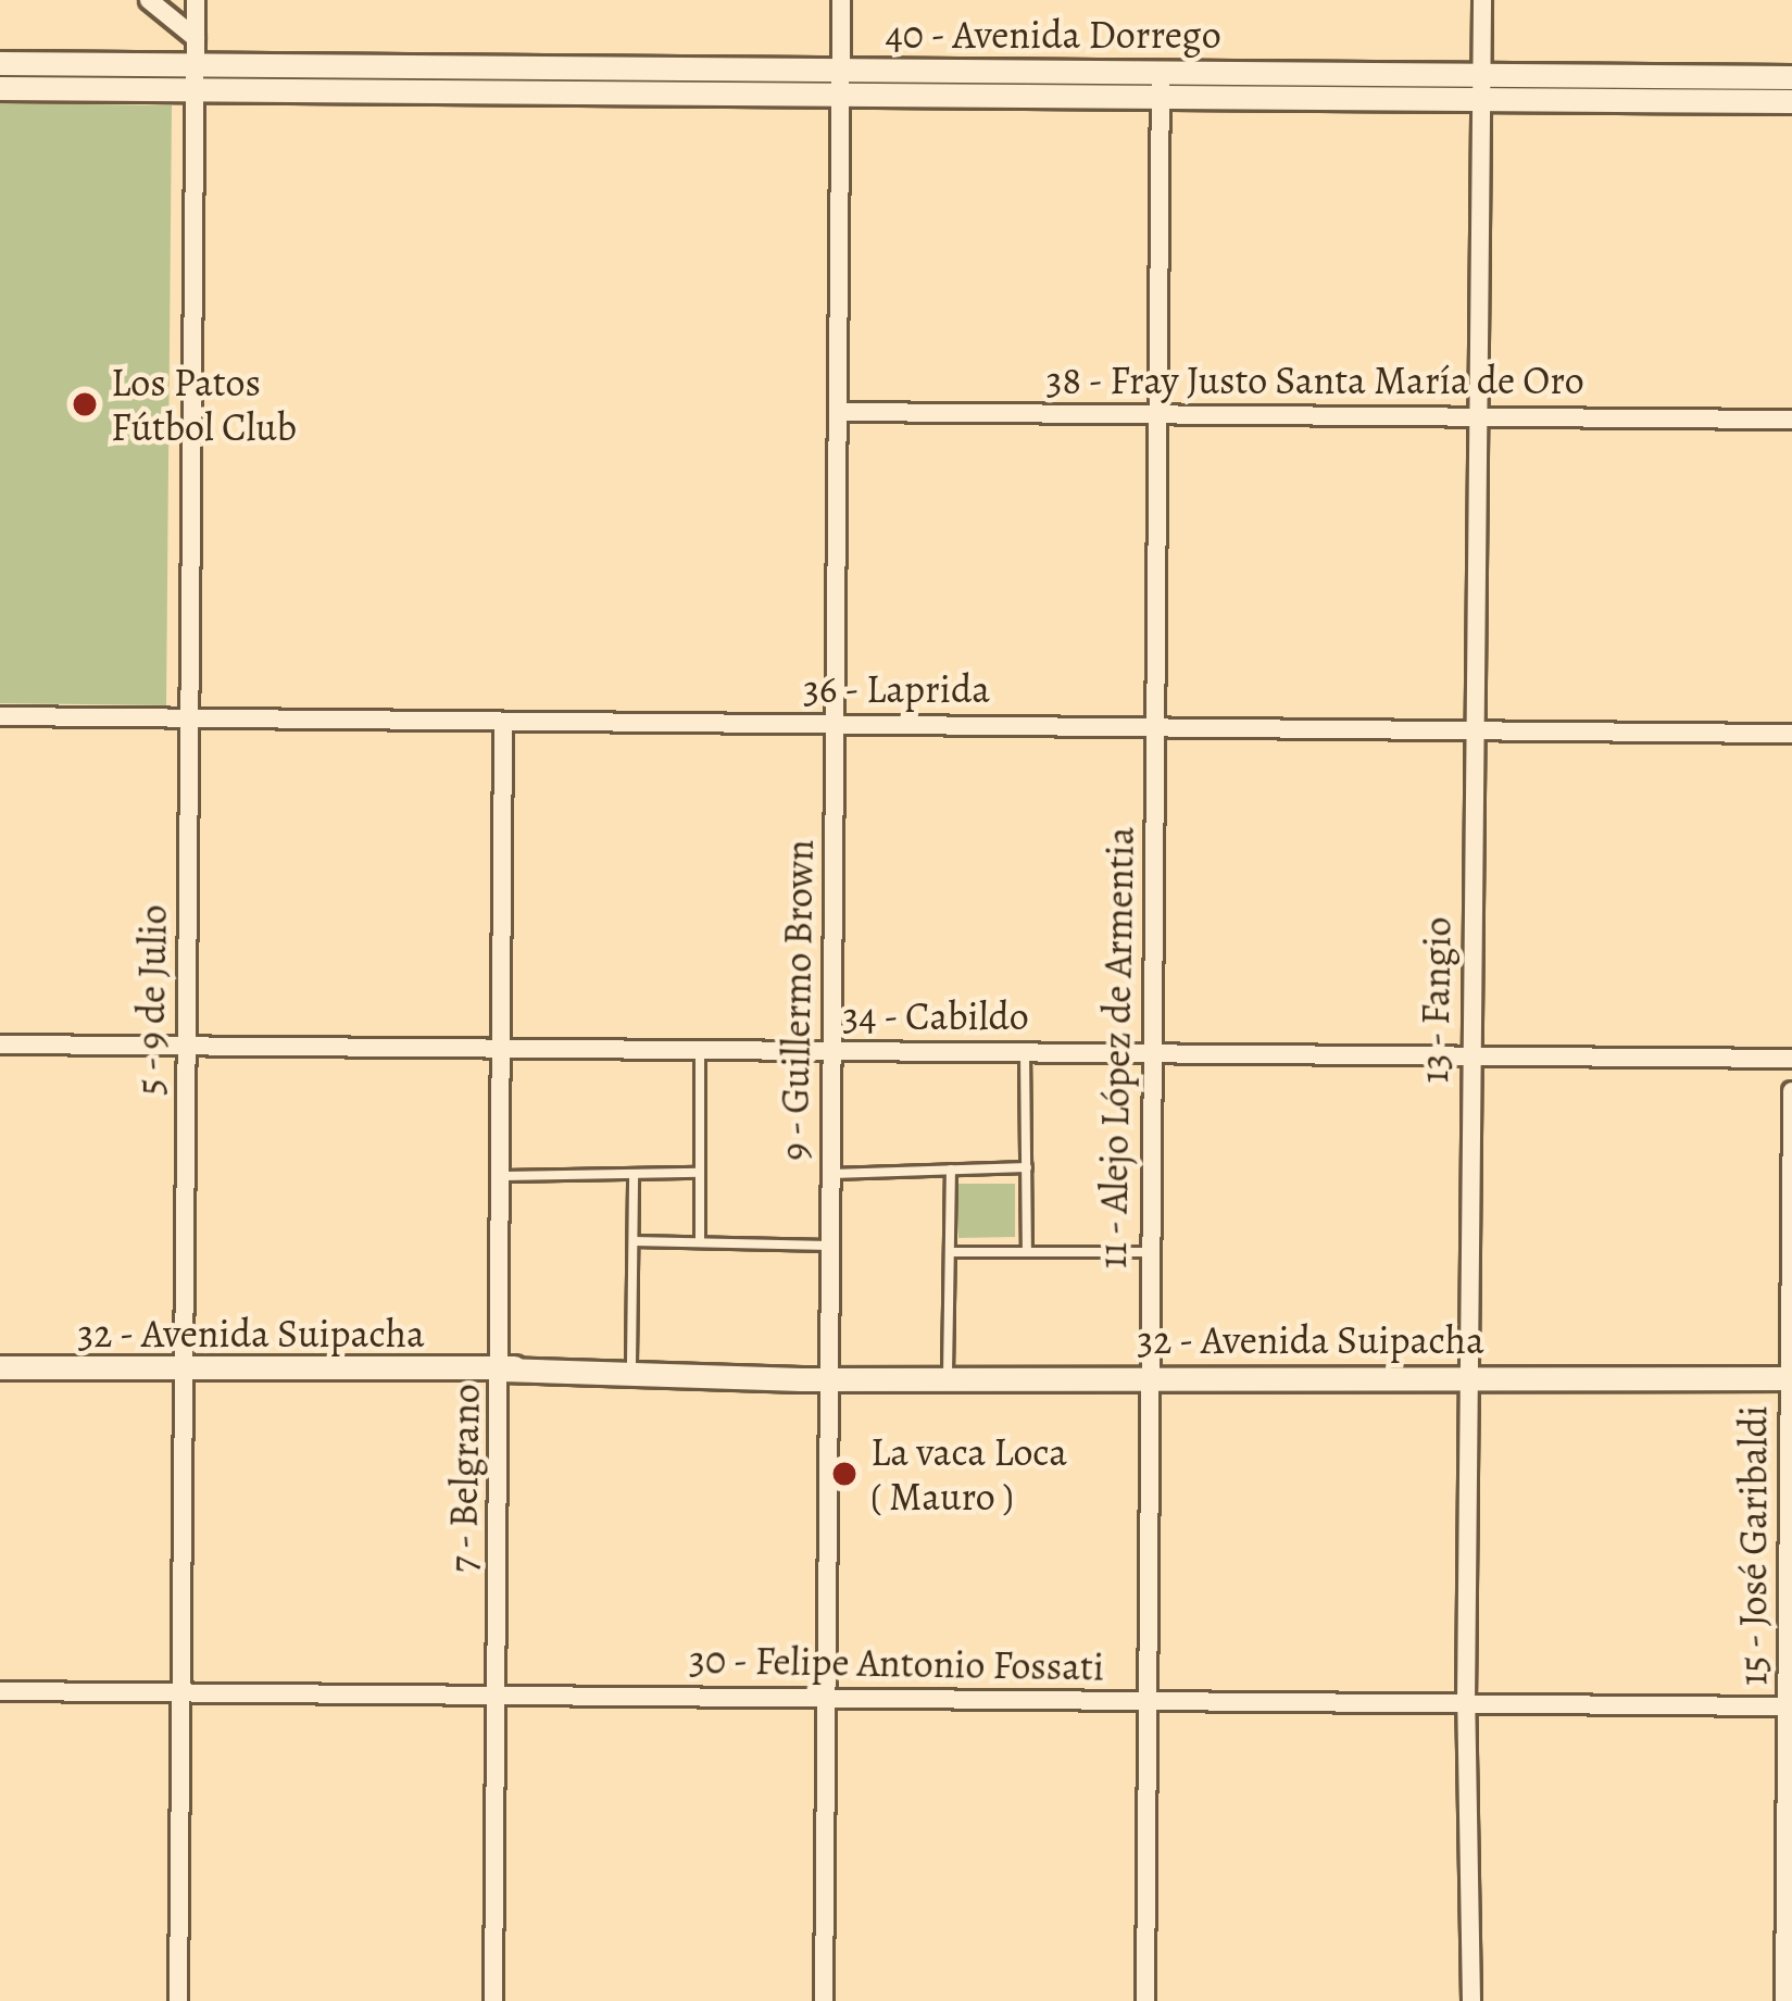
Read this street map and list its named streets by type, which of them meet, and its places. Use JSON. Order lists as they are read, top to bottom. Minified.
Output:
{"streets":{"street":["40 - Avenida Dorrego","38 - Fray Justo Santa María de Oro","36 - Laprida","5 - 9 de Julio","9 - Guillermo Brown","13 - Fangio","34 - Cabildo","11 - Alejo López de Armentia","32 - Avenida Suipacha","7 - Belgrano","15 - José Garibaldi","30 - Felipe Antonio Fossati"]},"crossings":[["40 - Avenida Dorrego","5 - 9 de Julio"],["40 - Avenida Dorrego","9 - Guillermo Brown"],["40 - Avenida Dorrego","13 - Fangio"],["40 - Avenida Dorrego","11 - Alejo López de Armentia"],["38 - Fray Justo Santa María de Oro","9 - Guillermo Brown"],["38 - Fray Justo Santa María de Oro","13 - Fangio"],["38 - Fray Justo Santa María de Oro","11 - Alejo López de Armentia"],["36 - Laprida","5 - 9 de Julio"],["36 - Laprida","9 - Guillermo Brown"],["36 - Laprida","13 - Fangio"],["36 - Laprida","11 - Alejo López de Armentia"],["36 - Laprida","7 - Belgrano"],["5 - 9 de Julio","34 - Cabildo"],["5 - 9 de Julio","32 - Avenida Suipacha"],["5 - 9 de Julio","30 - Felipe Antonio Fossati"],["9 - Guillermo Brown","34 - Cabildo"],["9 - Guillermo Brown","32 - Avenida Suipacha"],["9 - Guillermo Brown","30 - Felipe Antonio Fossati"],["13 - Fangio","34 - Cabildo"],["13 - Fangio","32 - Avenida Suipacha"],["13 - Fangio","30 - Felipe Antonio Fossati"],["34 - Cabildo","11 - Alejo López de Armentia"],["34 - Cabildo","7 - Belgrano"],["11 - Alejo López de Armentia","32 - Avenida Suipacha"],["11 - Alejo López de Armentia","30 - Felipe Antonio Fossati"],["32 - Avenida Suipacha","7 - Belgrano"],["32 - Avenida Suipacha","15 - José Garibaldi"],["7 - Belgrano","30 - Felipe Antonio Fossati"],["15 - José Garibaldi","30 - Felipe Antonio Fossati"]],"places":["Los Patos Fútbol Club","La vaca Loca ( Mauro )"]}
